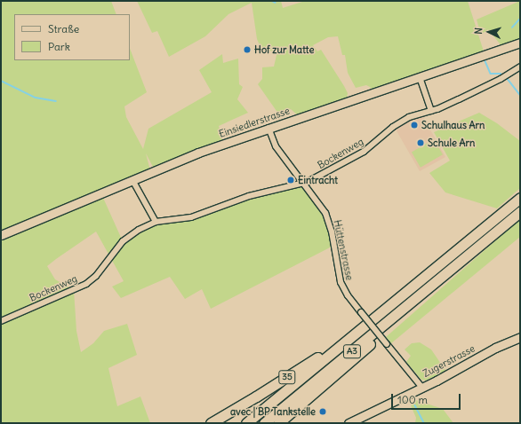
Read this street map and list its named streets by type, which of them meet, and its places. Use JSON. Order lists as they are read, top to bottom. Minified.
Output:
{"streets":{"highway":["A3","35"],"street":["Einsiedlerstrasse","Bockenweg","Hüttenstrasse","Zugerstrasse"]},"crossings":[["Einsiedlerstrasse","Hüttenstrasse"],["Bockenweg","Hüttenstrasse"],["Hüttenstrasse","Zugerstrasse"],["A3","35"]],"places":["Hof zur Matte","Schulhaus Arn","Schule Arn","Eintracht","avec | BP Tankstelle"],"legend":["Straße","Park"],"scale_bar":"100 m","north":"left"}
